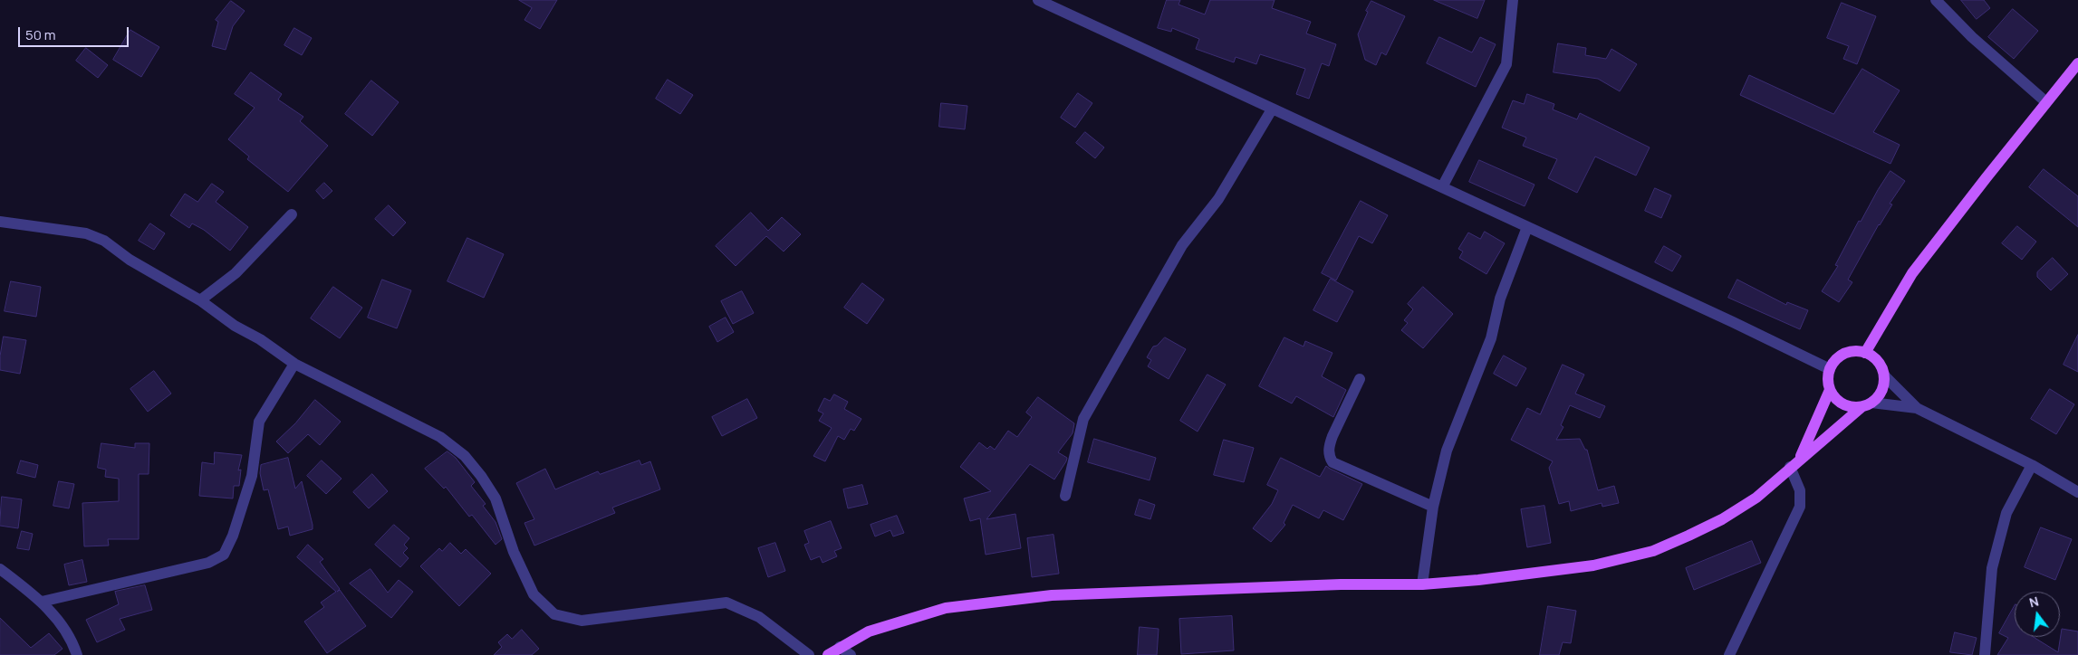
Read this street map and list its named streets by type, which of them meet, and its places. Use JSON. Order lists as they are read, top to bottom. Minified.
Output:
{"scale_bar":"50 m","north":"top"}
